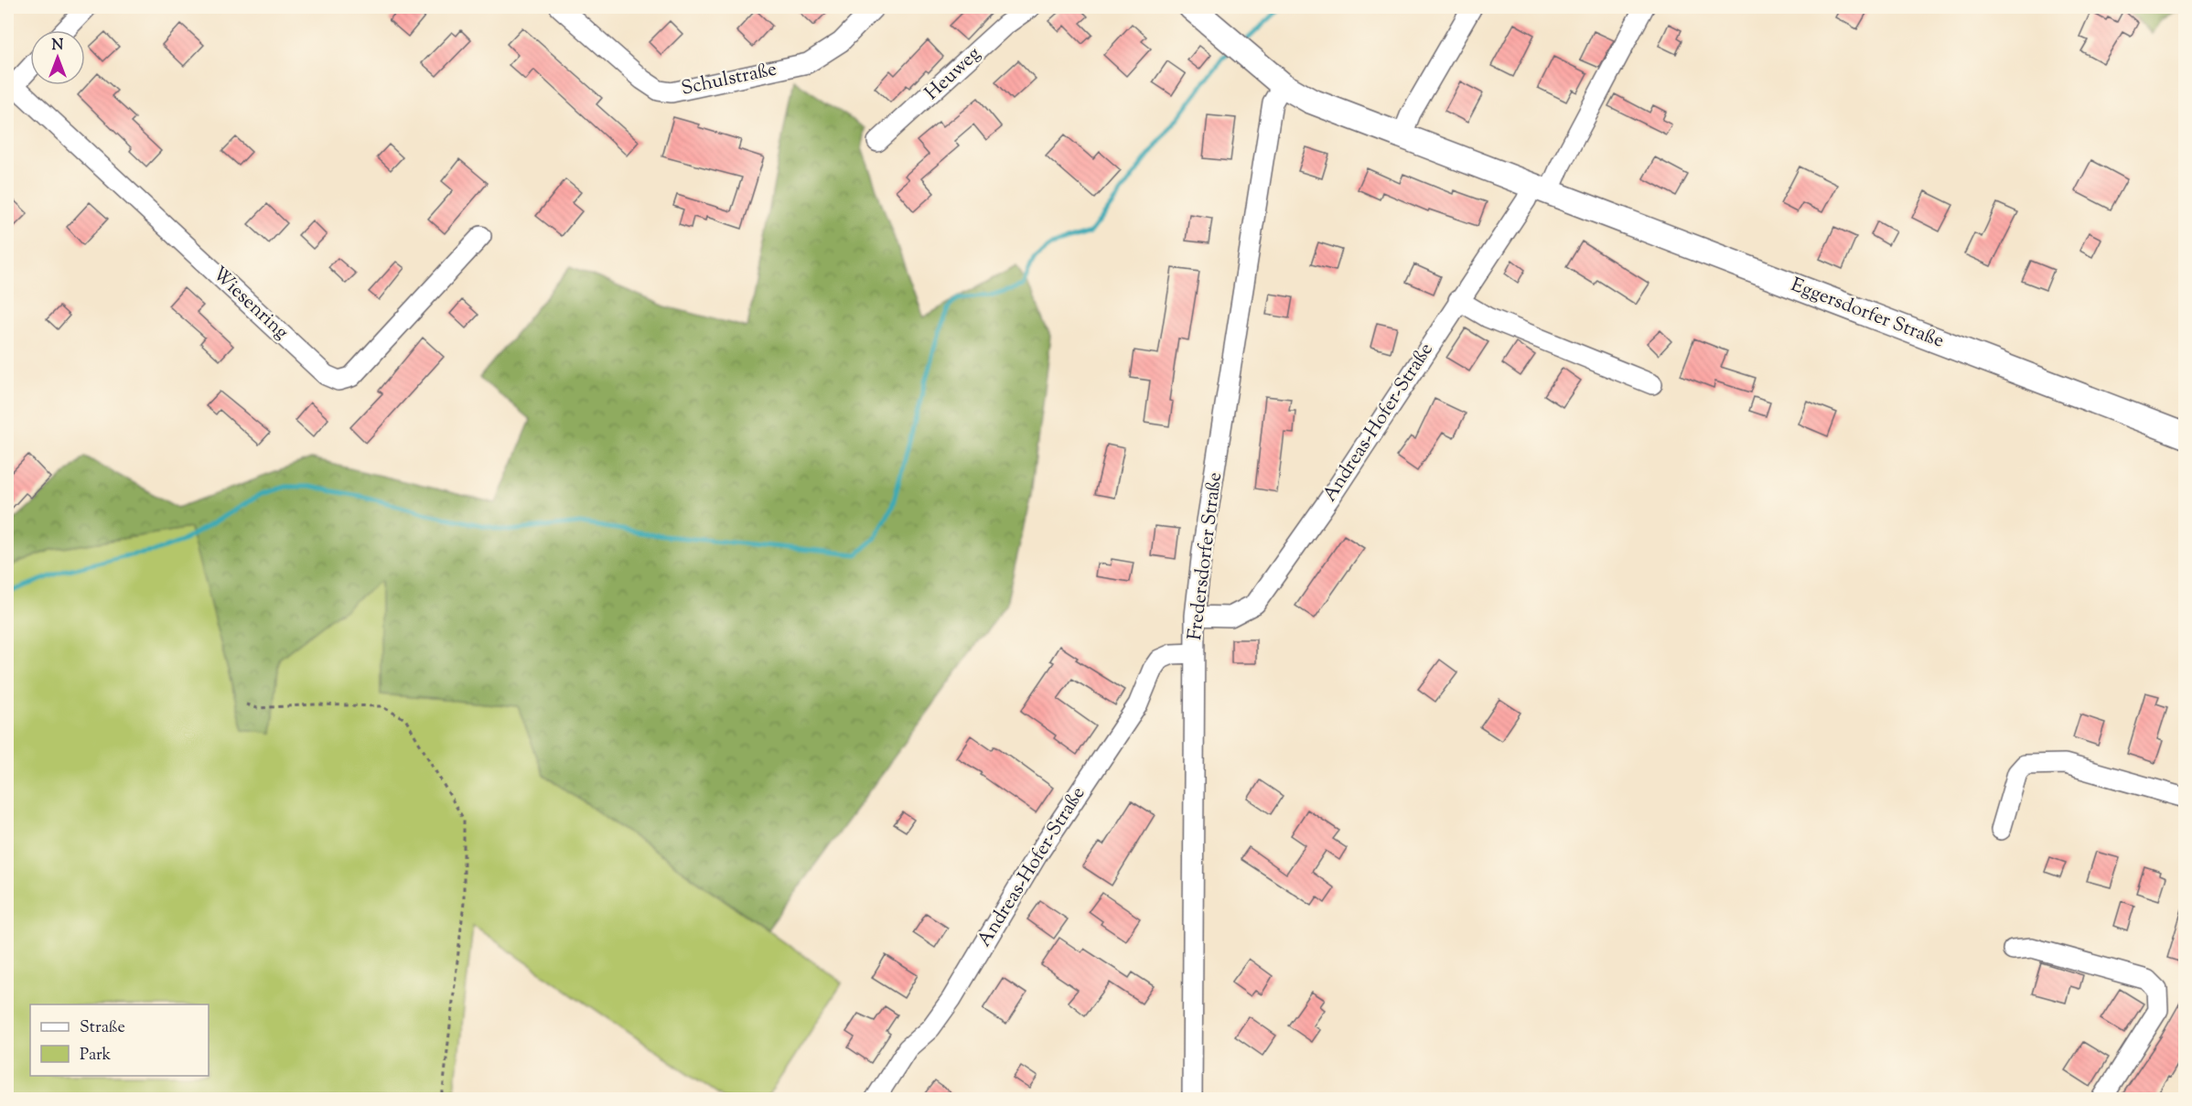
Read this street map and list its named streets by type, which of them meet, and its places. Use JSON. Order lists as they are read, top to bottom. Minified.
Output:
{"streets":{"main road":["Eggersdorfer Straße"],"street":["Heuweg","Schulstraße","Wiesenring","Andreas-Hofer-Straße","Fredersdorfer Straße"]},"crossings":[["Eggersdorfer Straße","Andreas-Hofer-Straße"],["Eggersdorfer Straße","Fredersdorfer Straße"],["Andreas-Hofer-Straße","Fredersdorfer Straße"]],"legend":["Straße","Park"],"north":"top"}
